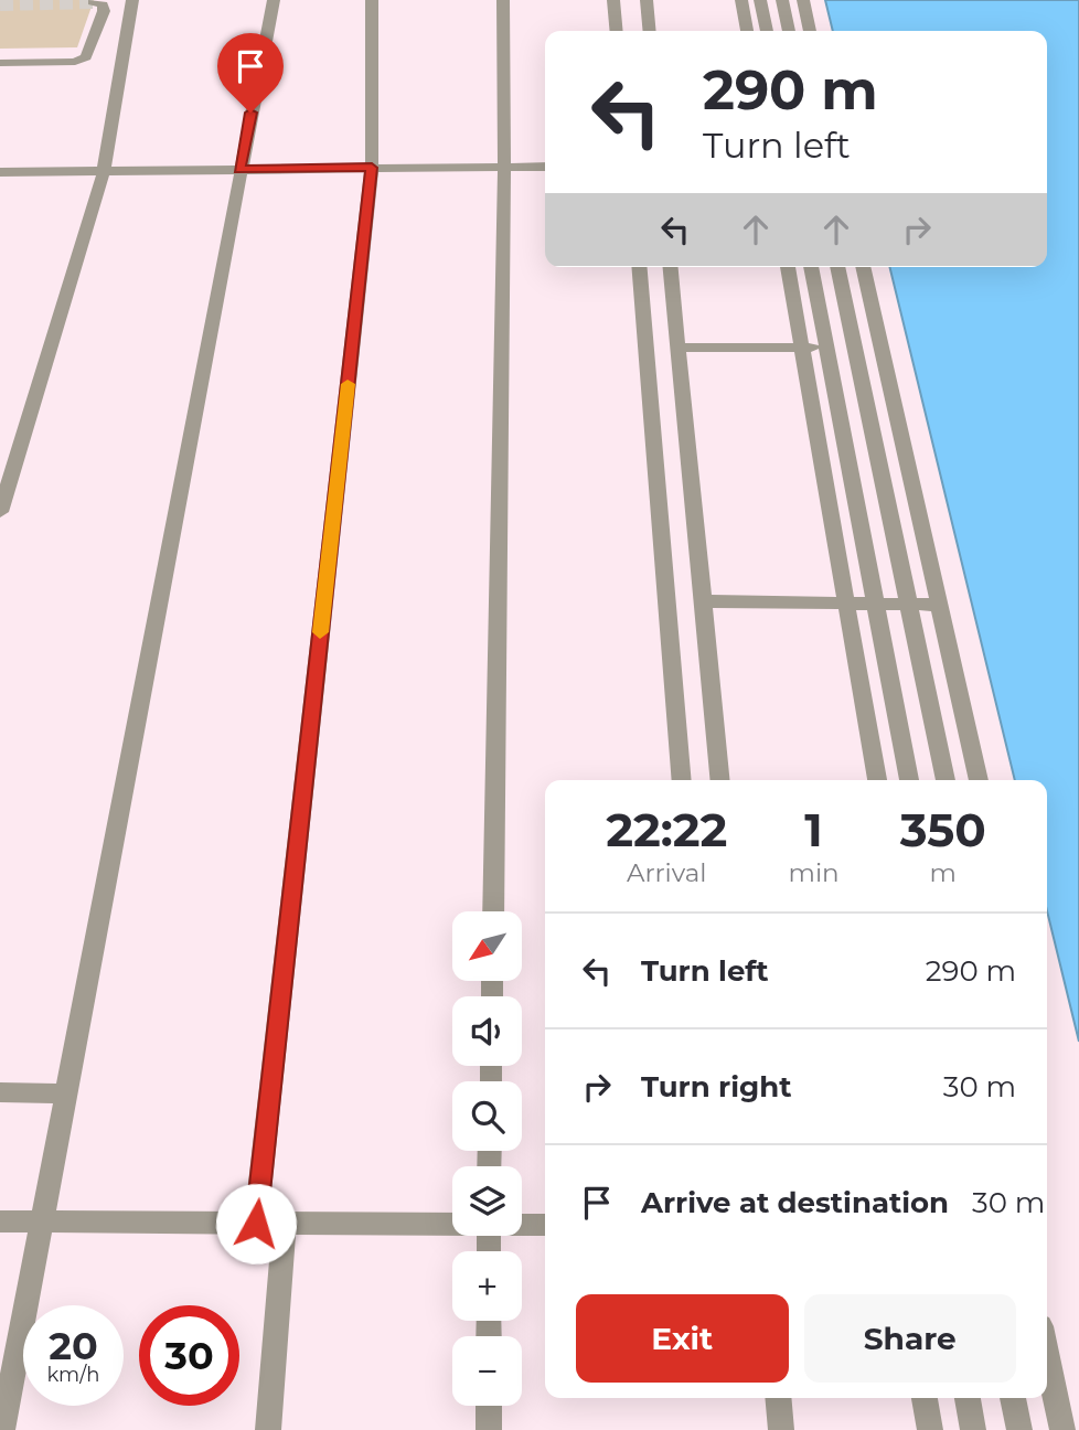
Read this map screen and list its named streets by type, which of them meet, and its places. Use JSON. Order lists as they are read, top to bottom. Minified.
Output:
{"north":"bottom left","page":{"turn":["290 m","Turn left"],"eta":["22:22","Arrival","1","min","350","m"],"map_buttons":["+","−"],"list":[{"name":"Turn left","value":"290 m"},{"name":"Turn right","value":"30 m"},{"name":"Arrive at destination","value":"30 m"}],"buttons":["Exit","Share"],"speed":"20 km/h","limit":"30"}}
